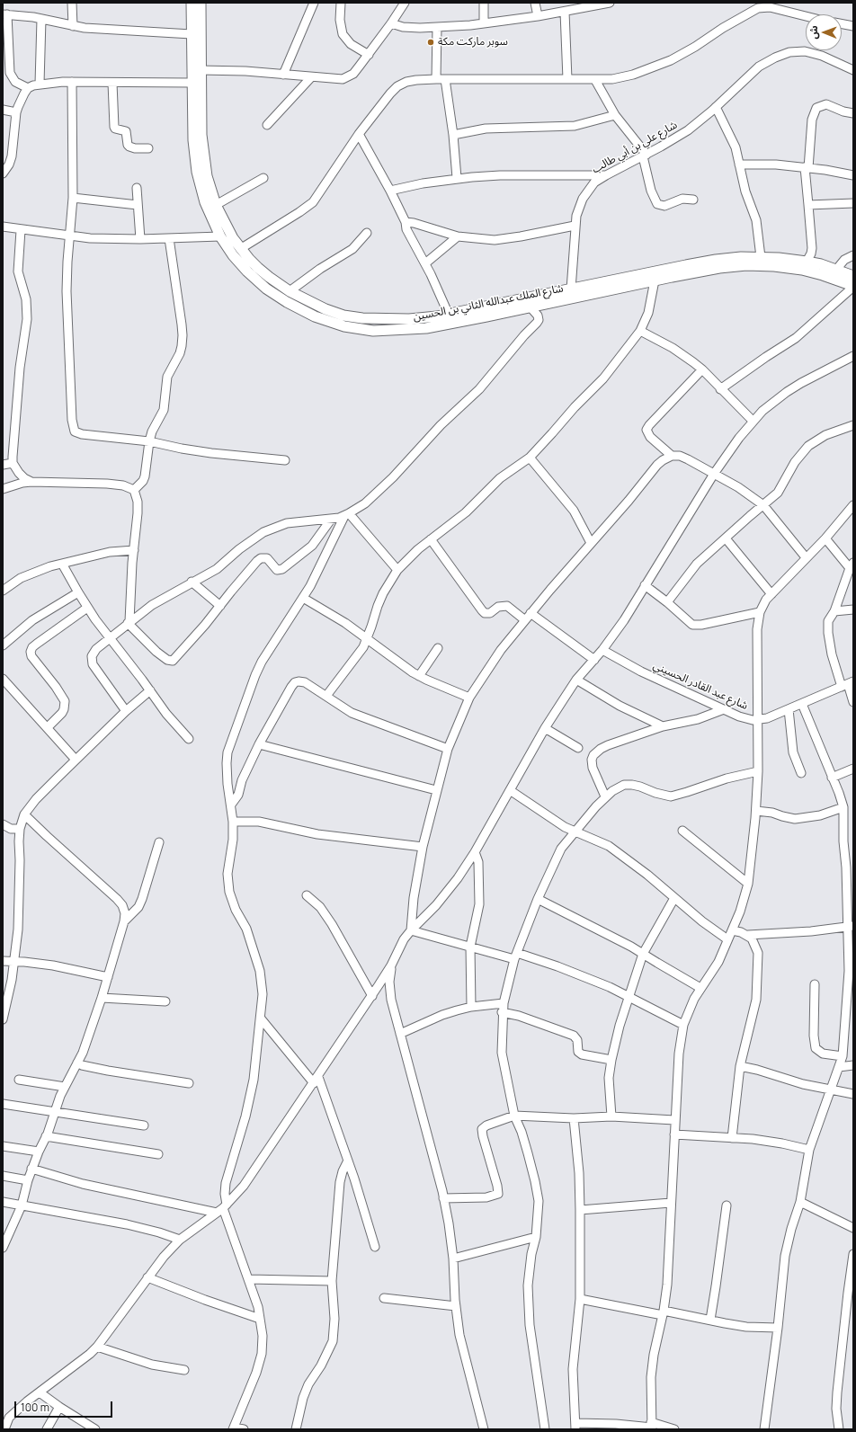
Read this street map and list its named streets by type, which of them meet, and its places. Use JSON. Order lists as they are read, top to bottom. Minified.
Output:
{"streets":{"main road":["شارع الملك عبدالله الثاني بن الحسين"],"street":["شارع علي بن أبي طالب","شارع عبد القادر الحسيني"]},"crossings":[["شارع علي بن أبي طالب","شارع الملك عبدالله الثاني بن الحسين"]],"places":["سوبر ماركت مكة"],"scale_bar":"100 m","north":"left"}
